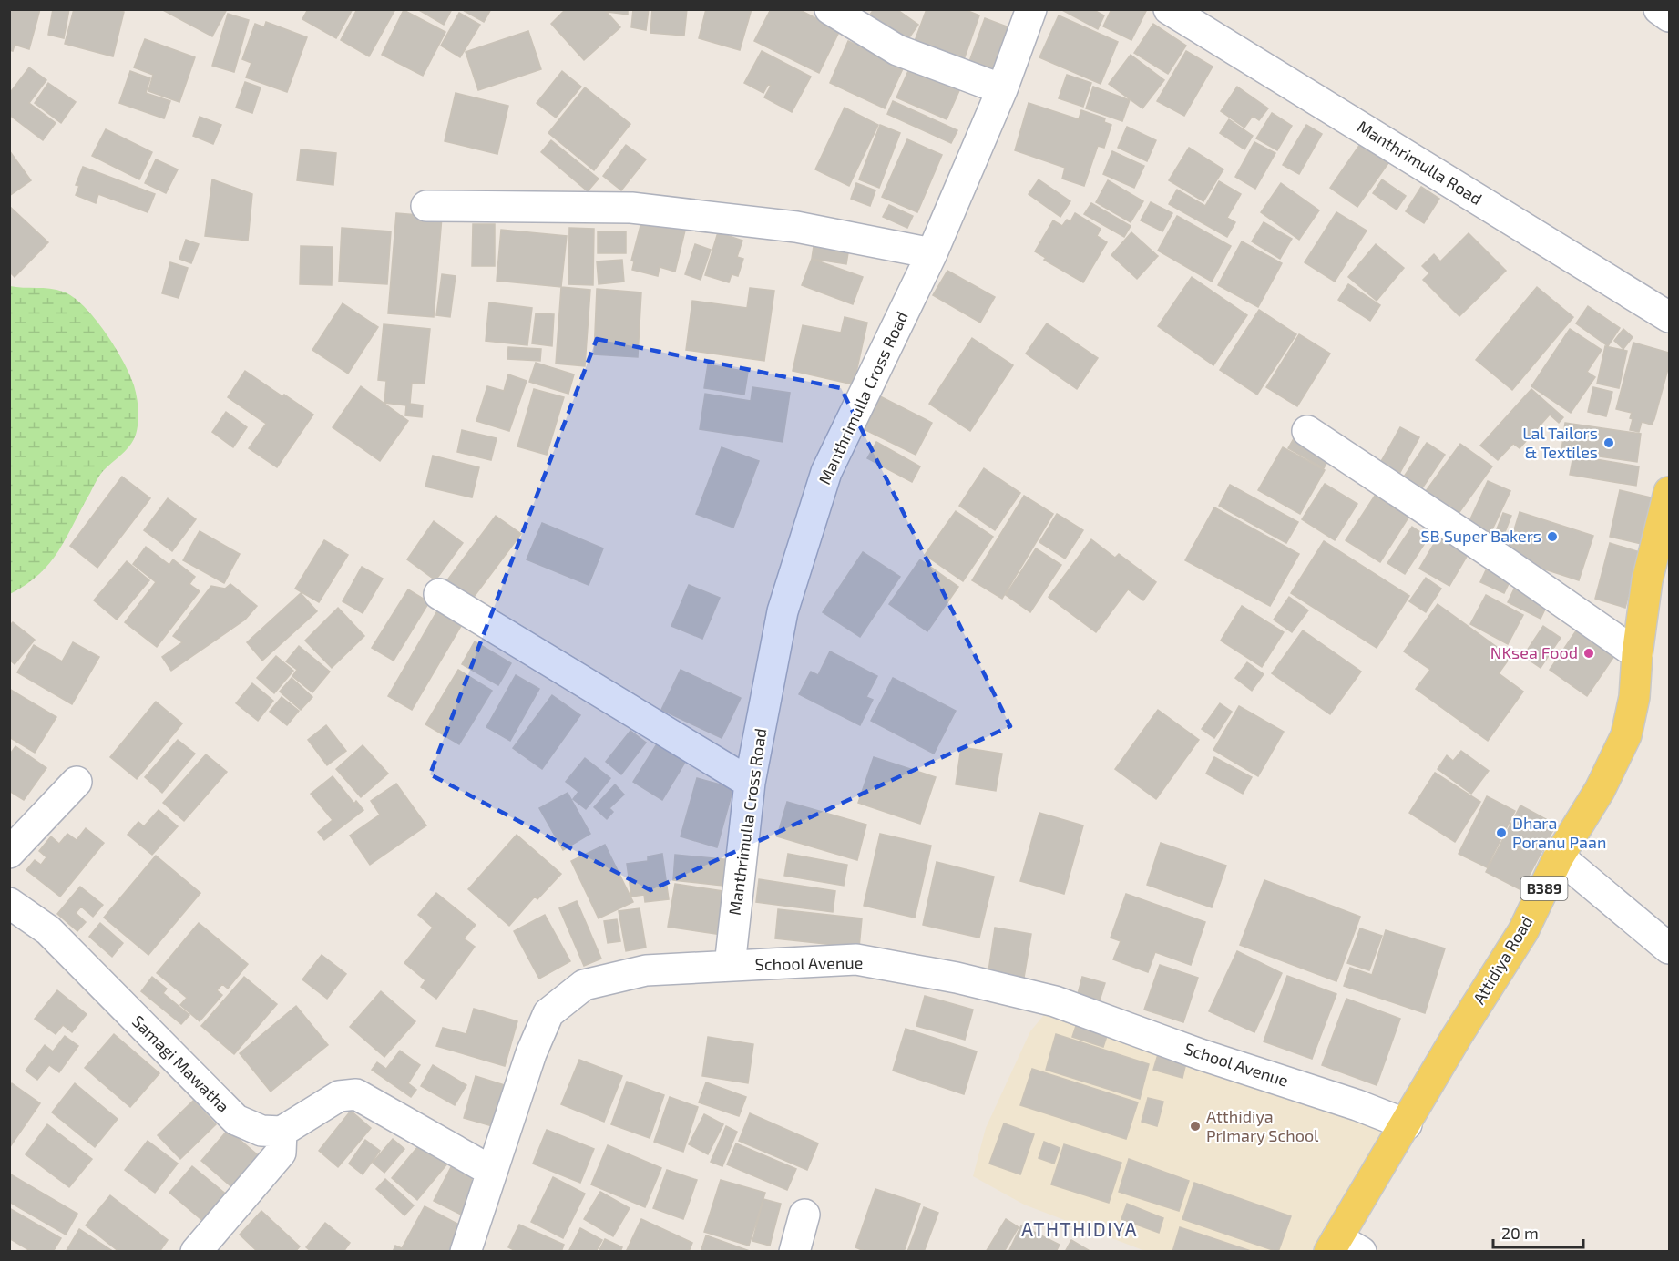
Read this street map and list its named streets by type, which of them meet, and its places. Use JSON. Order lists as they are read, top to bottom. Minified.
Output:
{"streets":{"main road":["B389","Attidiya Road"],"street":["Manthrimulla Road","Manthrimulla Cross Road","School Avenue","Samagi Mawatha"]},"crossings":[["Manthrimulla Cross Road","School Avenue"],["Attidiya Road","School Avenue"]],"districts":["ATHTHIDIYA"],"places":["Lal Tailors & Textiles","SB Super Bakers","NKsea Food","Dhara Poranu Paan","Atthidiya Primary School"],"scale_bar":"20 m"}
